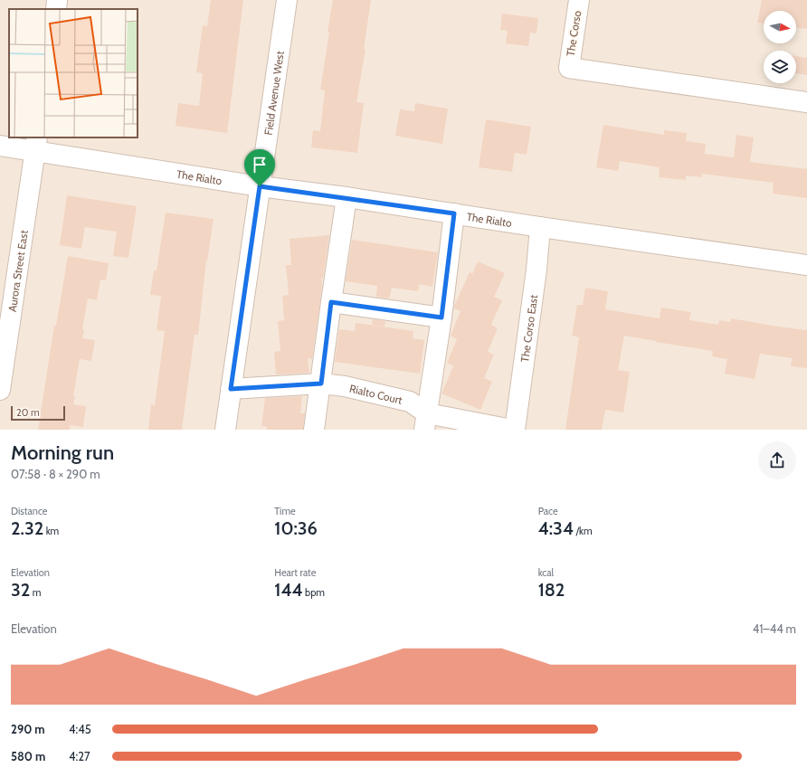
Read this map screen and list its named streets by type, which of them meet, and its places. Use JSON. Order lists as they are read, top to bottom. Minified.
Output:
{"streets":{"street":["The Corso","Field Avenue West","The Rialto","Aurora Street East","The Corso East","Rialto Court"]},"crossings":[["Field Avenue West","The Rialto"],["Field Avenue West","Rialto Court"],["The Rialto","Aurora Street East"],["The Rialto","The Corso East"]],"scale_bar":"20 m","north":"right","page":{"scale":"20 m","heading":["Morning run","07:58 · 8 × 290 m"],"stats":[["Distance","2.32 km"],["Time","10:36"],["Pace","4:34 /km"],["Elevation","32 m"],["Heart rate","144 bpm"],["kcal","182"]],"chart":["Elevation","41–44 m"],"list":[{"name":"290 m","note":"4:45"},{"name":"580 m","note":"4:27"}]}}
